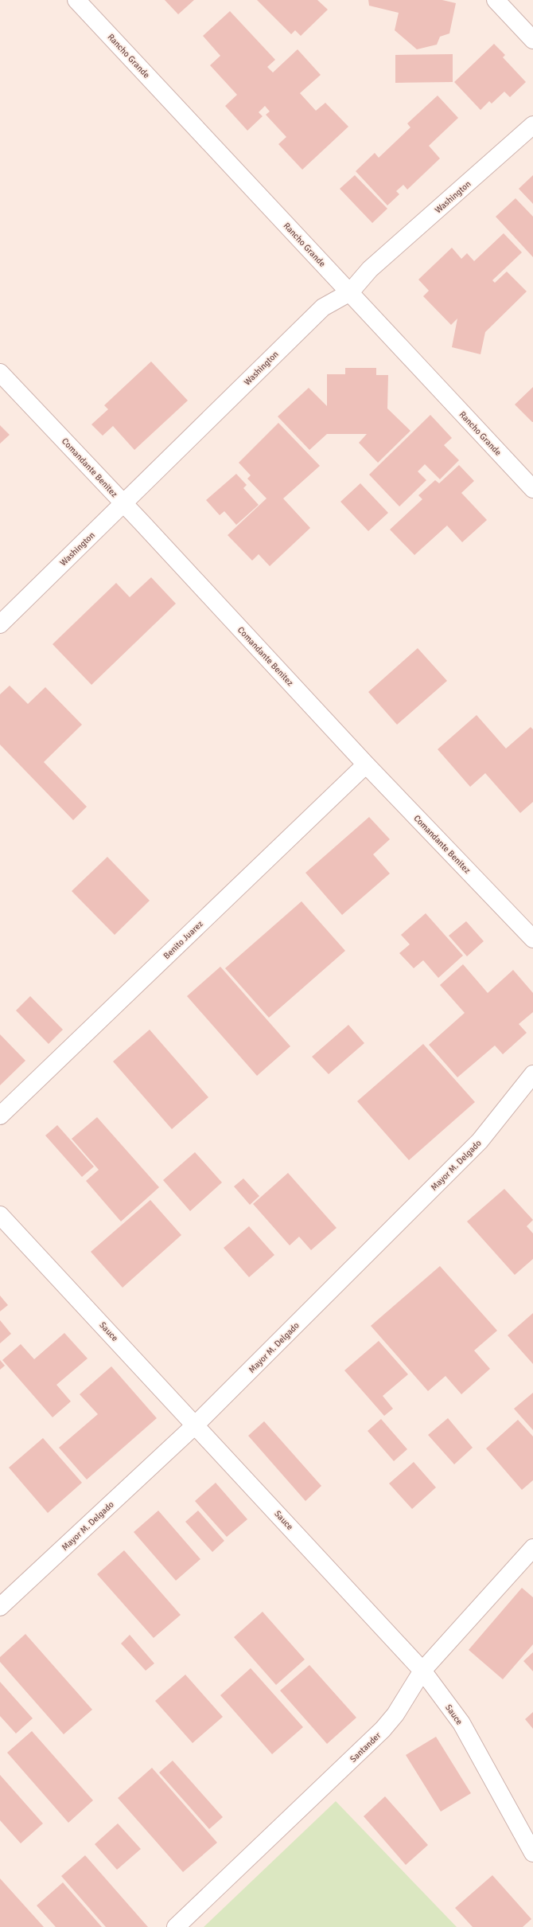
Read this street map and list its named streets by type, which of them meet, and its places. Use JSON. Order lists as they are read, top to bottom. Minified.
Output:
{"streets":{"street":["Rancho Grande","Washington","Comandante Benitez","Benito Juarez","Mayor M. Delgado","Sauce","Santander"]},"crossings":[["Rancho Grande","Washington"],["Washington","Comandante Benitez"],["Comandante Benitez","Benito Juarez"],["Mayor M. Delgado","Sauce"],["Sauce","Santander"]]}
